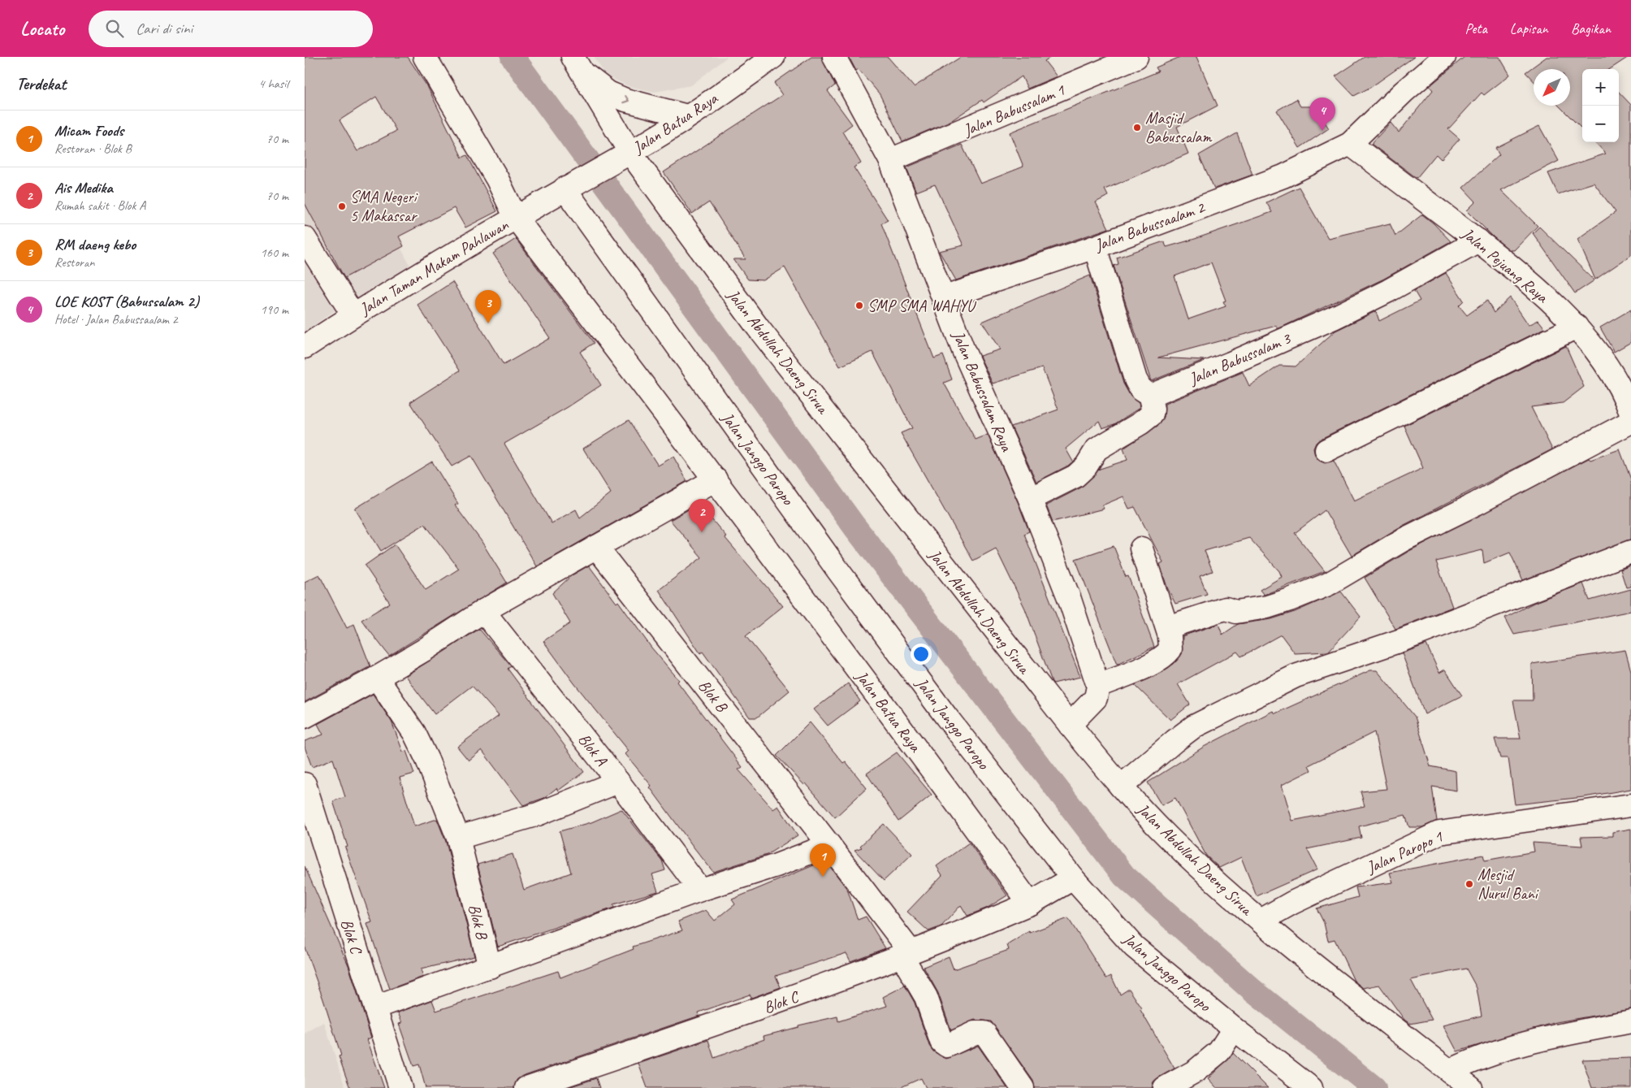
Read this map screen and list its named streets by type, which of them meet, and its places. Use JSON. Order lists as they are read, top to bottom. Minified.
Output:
{"streets":{"street":["Jalan Babussalam 1","Jalan Batua Raya","Jalan Babussaalam 2","Jalan Pejuang Raya","Jalan Taman Makam Pahlawan","Jalan Abdullah Daeng Sirua","Jalan Babussalam 3","Jalan Babussalam Raya","Jalan Janggo Paropo","Blok B","Blok A","Jalan Paropo 1","Blok C"]},"crossings":[["Jalan Babussalam 1","Jalan Babussalam Raya"],["Jalan Batua Raya","Jalan Taman Makam Pahlawan"],["Jalan Batua Raya","Jalan Abdullah Daeng Sirua"],["Jalan Batua Raya","Jalan Janggo Paropo"],["Jalan Batua Raya","Blok C"],["Jalan Babussaalam 2","Jalan Pejuang Raya"],["Jalan Babussaalam 2","Jalan Babussalam Raya"],["Jalan Pejuang Raya","Jalan Babussalam 3"],["Jalan Taman Makam Pahlawan","Jalan Janggo Paropo"],["Jalan Abdullah Daeng Sirua","Jalan Paropo 1"],["Blok B","Blok C"]],"places":["Masjid Babussalam","SMA Negeri 5 Makassar","SMP SMA WAHYU","Mesjid Nurul Bani"],"north":"bottom left","page":{"header":"Locato","search":"Cari di sini","nav":["Peta","Lapisan","Bagikan"],"heading":["Terdekat","4 hasil"],"map_buttons":["+","−"],"pins":["4","3","2","1"],"list":[{"mark":"1","name":"Micam Foods","note":"Restoran · Blok B","value":"70 m"},{"mark":"2","name":"Ais Medika","note":"Rumah sakit · Blok A","value":"70 m"},{"mark":"3","name":"RM daeng kebo","note":"Restoran","value":"160 m"},{"mark":"4","name":"LOE KOST (Babussalam 2)","note":"Hotel · Jalan Babussaalam 2","value":"190 m"}]}}
